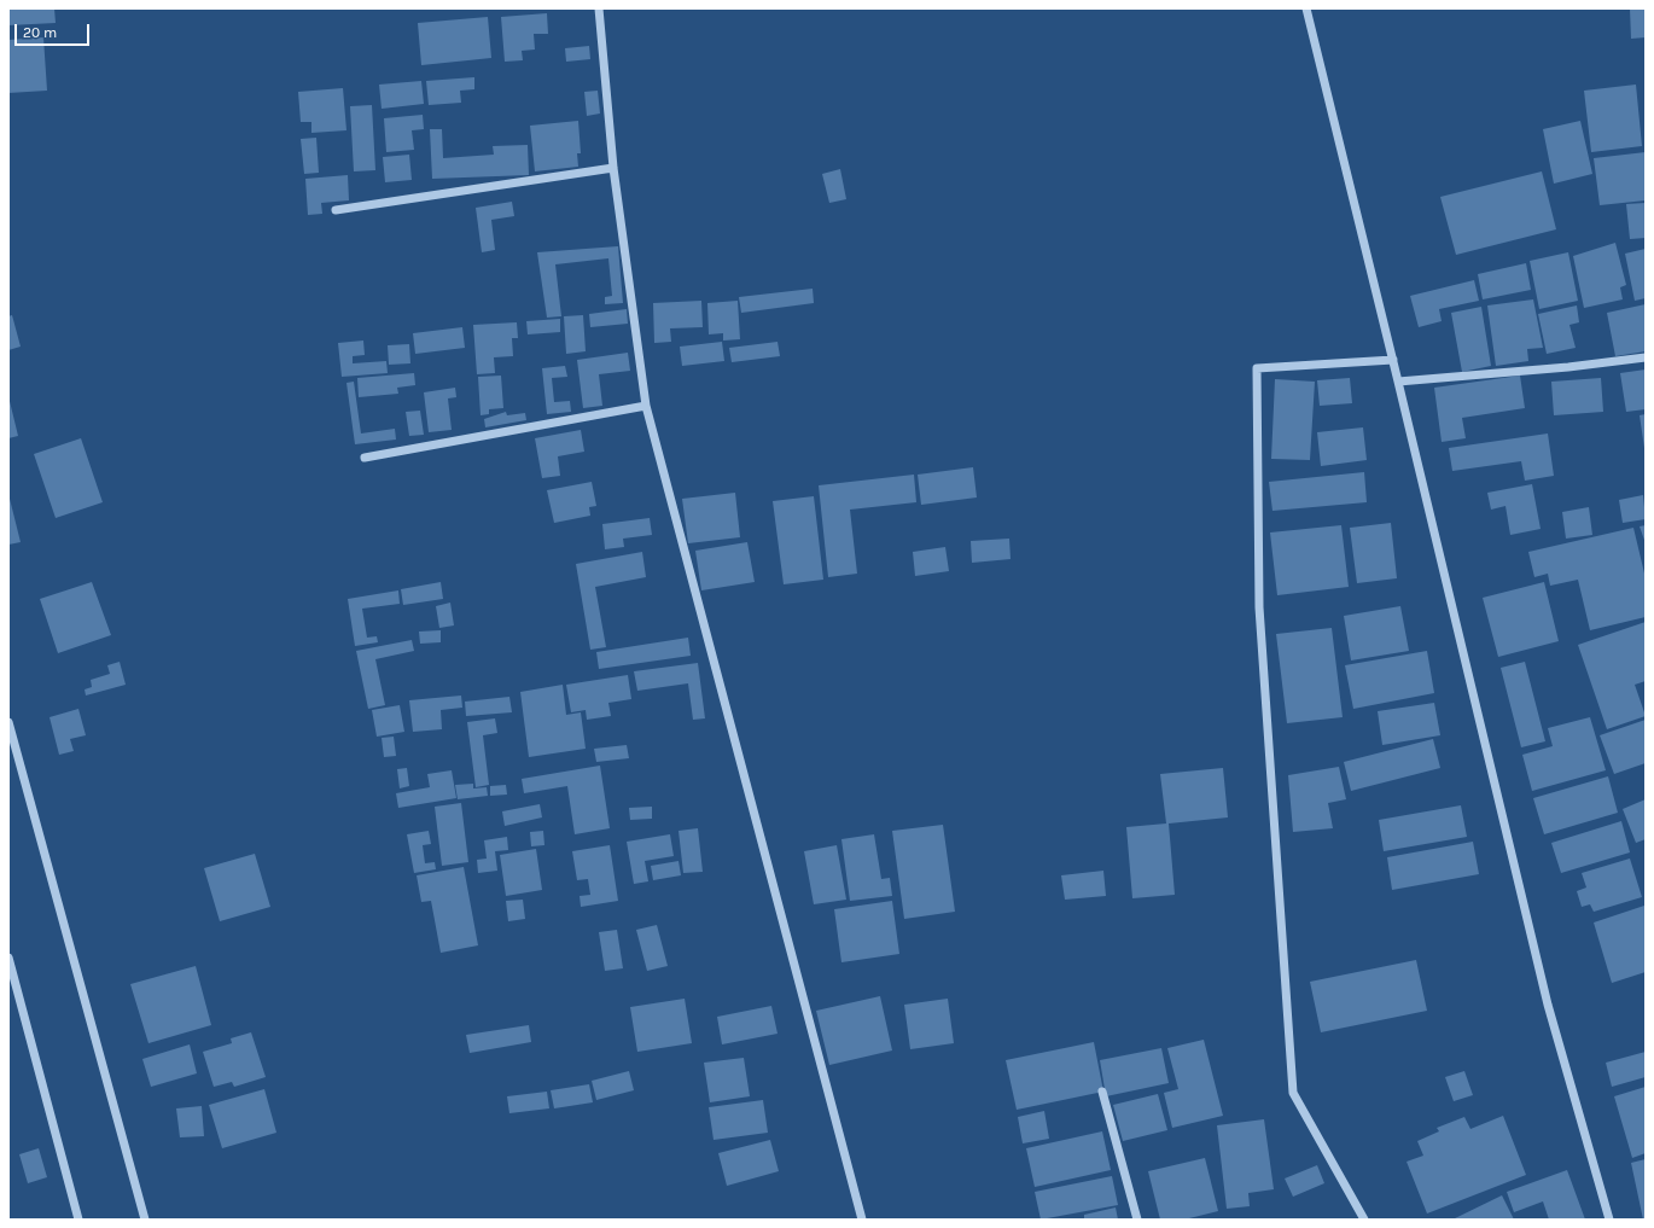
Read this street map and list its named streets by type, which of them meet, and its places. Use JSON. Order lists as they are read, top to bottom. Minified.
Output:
{"scale_bar":"20 m"}
